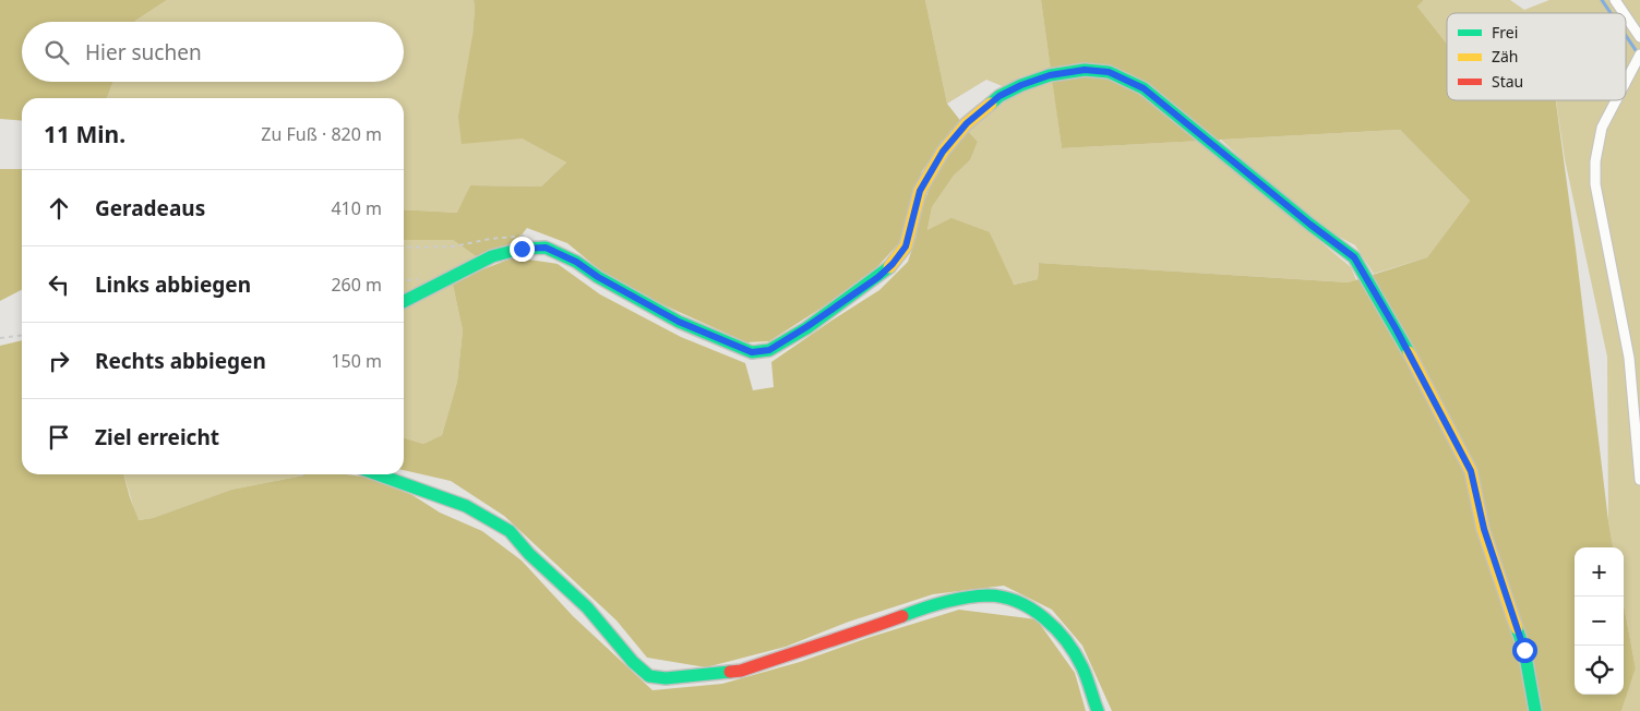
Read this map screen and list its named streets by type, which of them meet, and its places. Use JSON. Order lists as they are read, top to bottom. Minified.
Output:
{"legend":["Frei","Zäh","Stau"],"page":{"search":"Hier suchen","heading":["11 Min.","Zu Fuß · 820 m"],"list":[["Geradeaus","410 m"],["Links abbiegen","260 m"],["Rechts abbiegen","150 m"],"Ziel erreicht"],"map_buttons":["+","−"]}}
